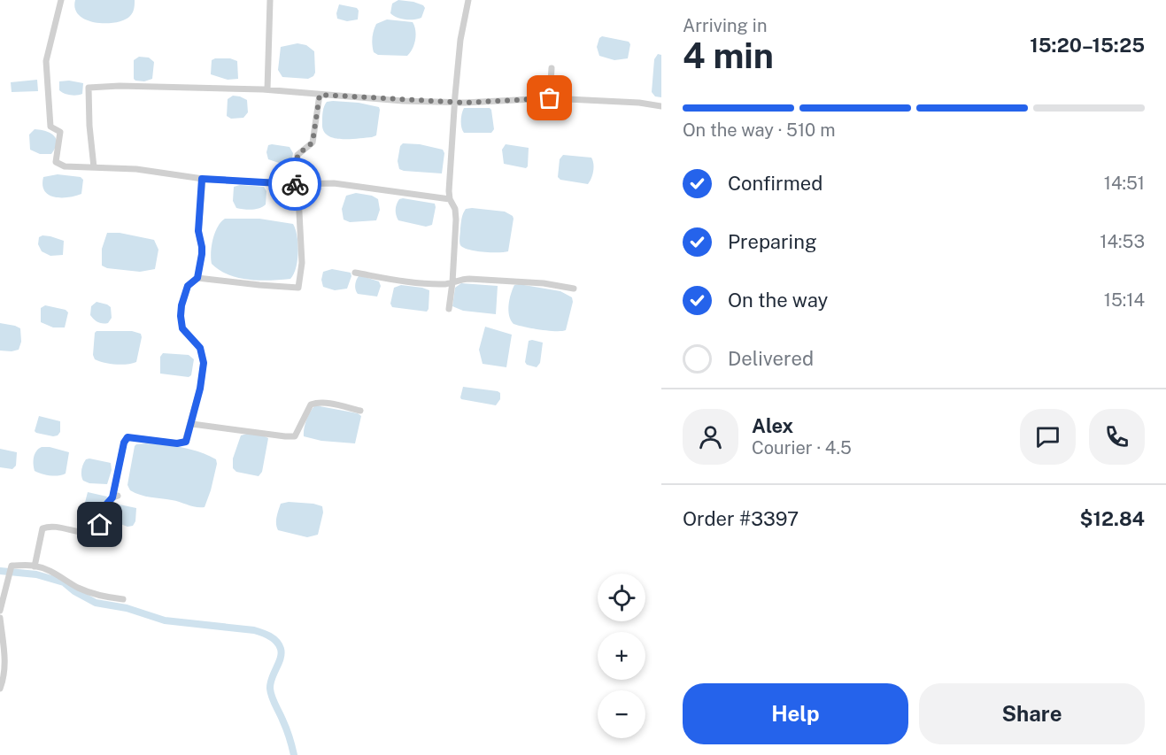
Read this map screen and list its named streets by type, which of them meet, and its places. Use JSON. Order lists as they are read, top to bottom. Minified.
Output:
{"page":{"heading":["4 min","Arriving in","15:20–15:25"],"panel":["Alex","Courier · 4.5","Order #3397","$12.84"],"bar":"On the way · 510 m","list":[["Confirmed","14:51"],["Preparing","14:53"],["On the way","15:14"],"Delivered"],"map_buttons":["+","−"],"buttons":["Help","Share"]}}
